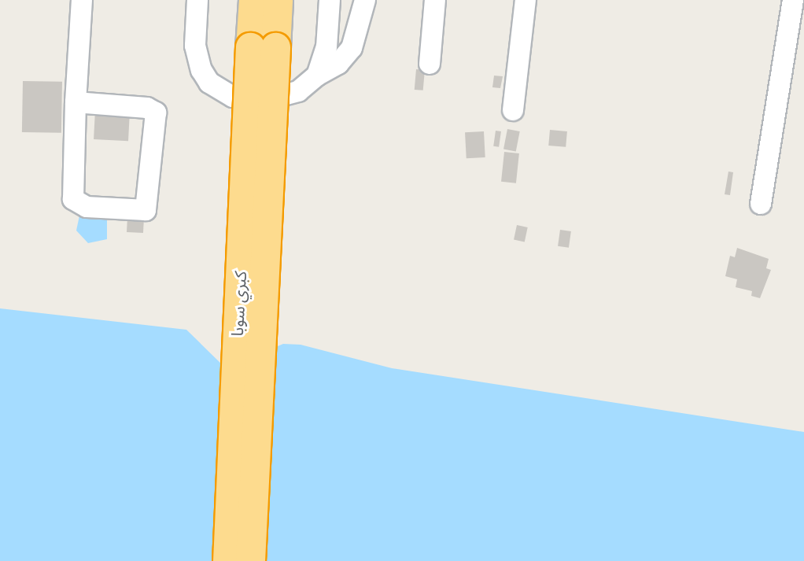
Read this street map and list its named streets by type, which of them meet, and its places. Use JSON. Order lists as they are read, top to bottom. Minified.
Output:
{"streets":{"highway":["كبري سوبا"]}}
